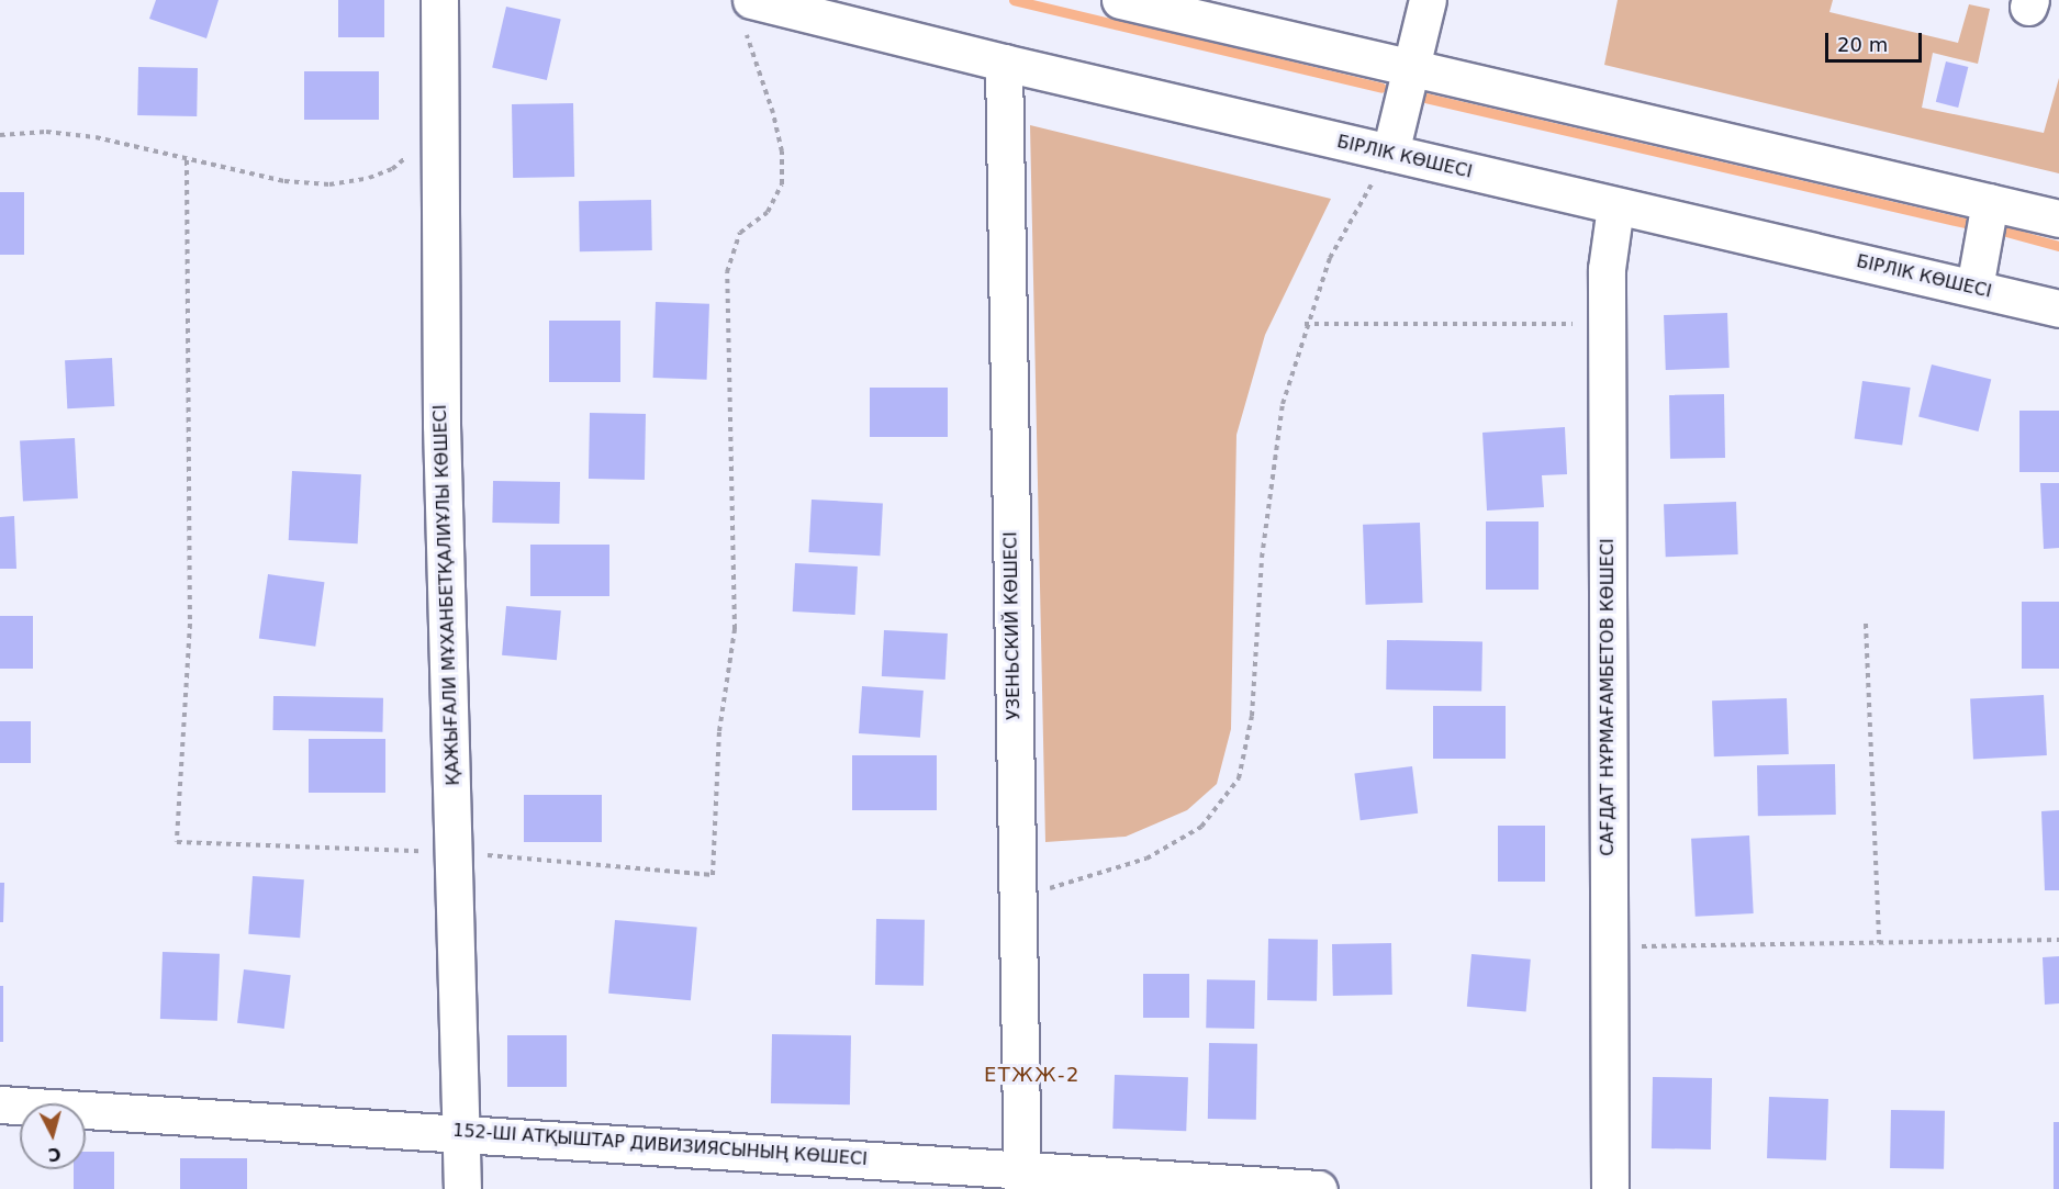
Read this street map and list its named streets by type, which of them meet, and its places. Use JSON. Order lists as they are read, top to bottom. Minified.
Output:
{"streets":{"street":["БІРЛІК КӨШЕСІ","ҚАЖЫҒАЛИ МҰХАНБЕТҚАЛИҰЛЫ КӨШЕСІ","УЗЕНЬСКИЙ КӨШЕСІ","САҒДАТ НҰРМАҒАМБЕТОВ КӨШЕСІ","152-ШІ АТҚЫШТАР ДИВИЗИЯСЫНЫҢ КӨШЕСІ"]},"crossings":[["БІРЛІК КӨШЕСІ","УЗЕНЬСКИЙ КӨШЕСІ"],["БІРЛІК КӨШЕСІ","САҒДАТ НҰРМАҒАМБЕТОВ КӨШЕСІ"],["ҚАЖЫҒАЛИ МҰХАНБЕТҚАЛИҰЛЫ КӨШЕСІ","152-ШІ АТҚЫШТАР ДИВИЗИЯСЫНЫҢ КӨШЕСІ"],["УЗЕНЬСКИЙ КӨШЕСІ","152-ШІ АТҚЫШТАР ДИВИЗИЯСЫНЫҢ КӨШЕСІ"]],"districts":["ЕТЖЖ-2"],"scale_bar":"20 m","north":"bottom"}
